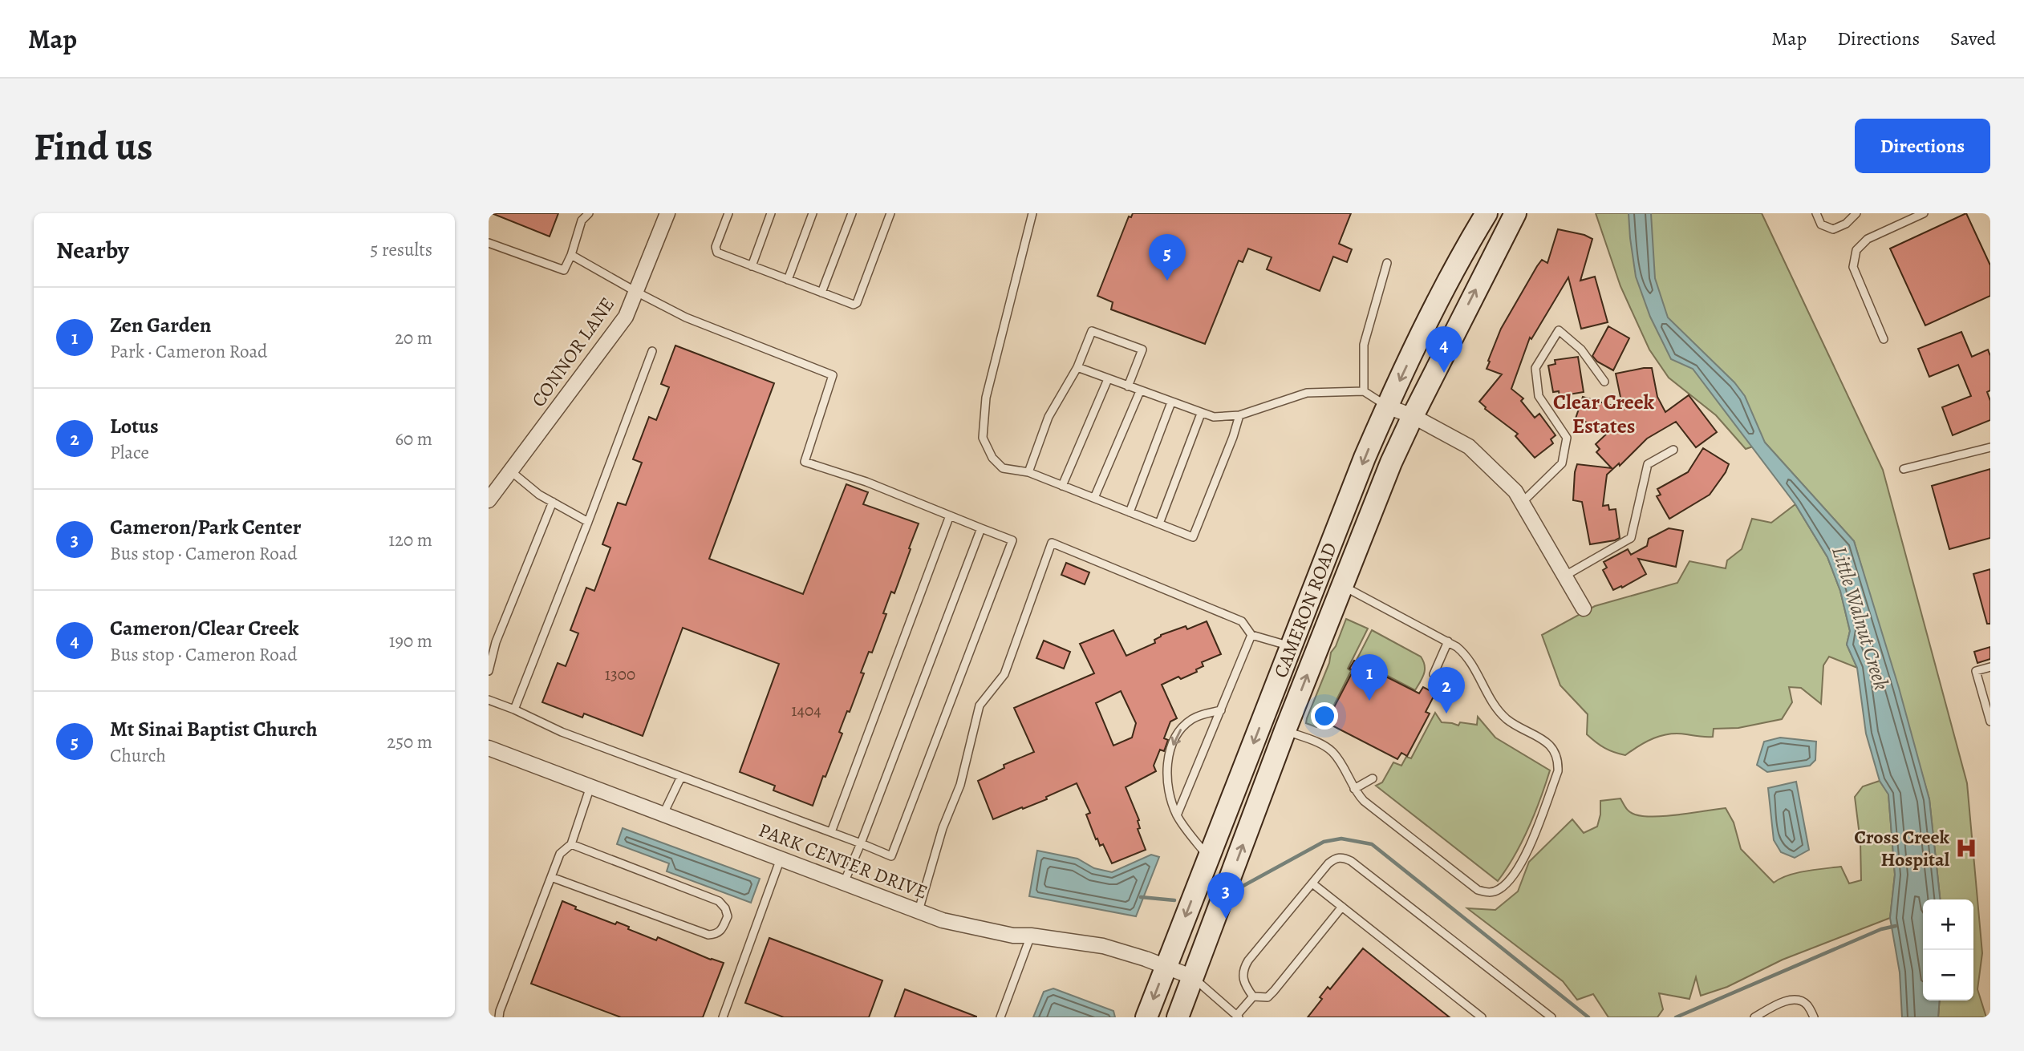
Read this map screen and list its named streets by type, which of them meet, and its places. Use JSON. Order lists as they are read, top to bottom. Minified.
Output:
{"streets":{"main road":["CAMERON ROAD"],"street":["CONNOR LANE","PARK CENTER DRIVE"]},"crossings":[["CAMERON ROAD","PARK CENTER DRIVE"]],"districts":["Clear Creek Estates"],"water":["Little Walnut Creek"],"places":{"hospital":["Cross Creek Hospital"]},"house_numbers":["1300","1404"],"page":{"header":"Map","nav":["Map","Directions","Saved"],"buttons":"Directions","title":"Find us","heading":["Nearby","5 results"],"pins":["5","4","1","2","3"],"list":[{"mark":"1","name":"Zen Garden","note":"Park · Cameron Road","value":"20 m"},{"mark":"2","name":"Lotus","note":"Place","value":"60 m"},{"mark":"3","name":"Cameron/Park Center","note":"Bus stop · Cameron Road","value":"120 m"},{"mark":"4","name":"Cameron/Clear Creek","note":"Bus stop · Cameron Road","value":"190 m"},{"mark":"5","name":"Mt Sinai Baptist Church","note":"Church","value":"250 m"}],"map_buttons":["+","−"]}}
